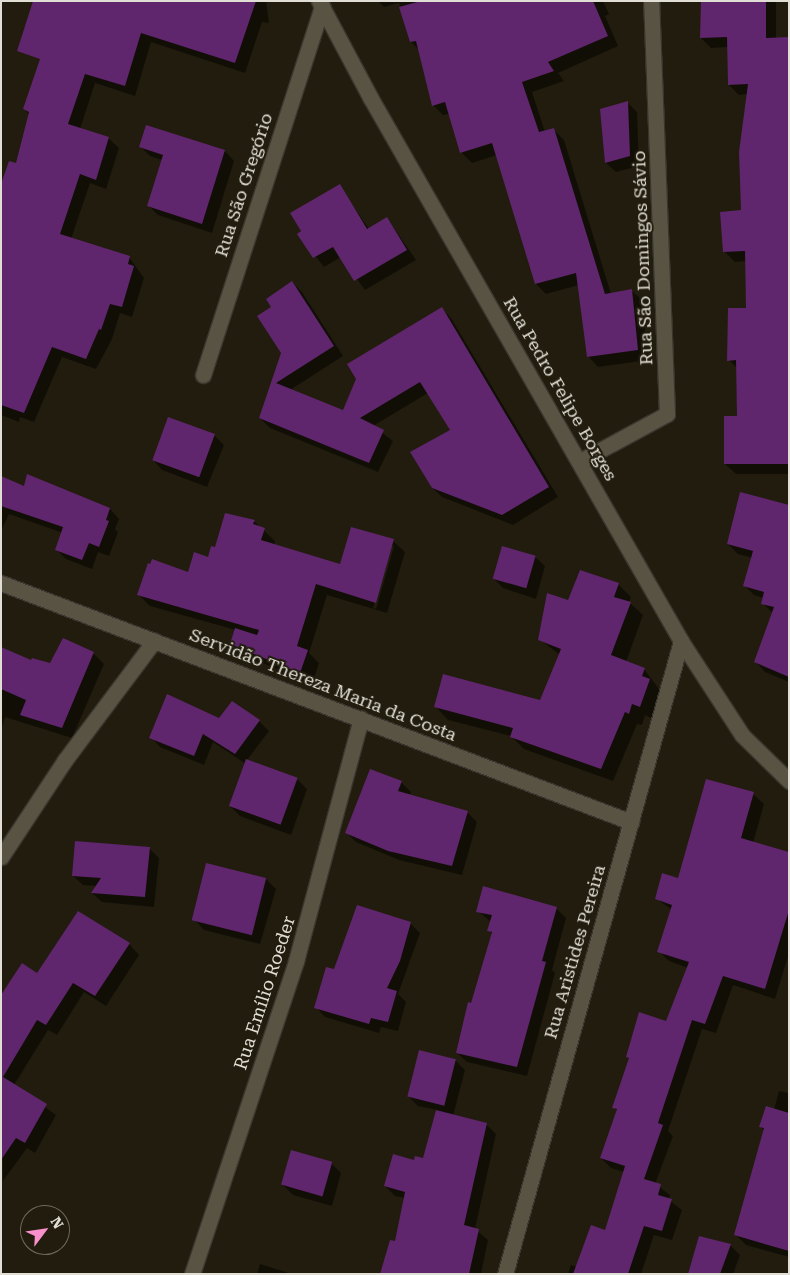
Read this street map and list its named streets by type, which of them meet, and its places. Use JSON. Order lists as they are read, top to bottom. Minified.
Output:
{"streets":{"street":["Rua São Gregório","Rua São Domingos Sávio","Rua Pedro Felipe Borges","Servidão Thereza Maria da Costa","Rua Aristides Pereira","Rua Emílio Roeder"]},"crossings":[["Rua São Gregório","Rua Pedro Felipe Borges"],["Rua São Domingos Sávio","Rua Pedro Felipe Borges"],["Rua Pedro Felipe Borges","Rua Aristides Pereira"],["Servidão Thereza Maria da Costa","Rua Aristides Pereira"],["Servidão Thereza Maria da Costa","Rua Emílio Roeder"]],"north":"top right"}
